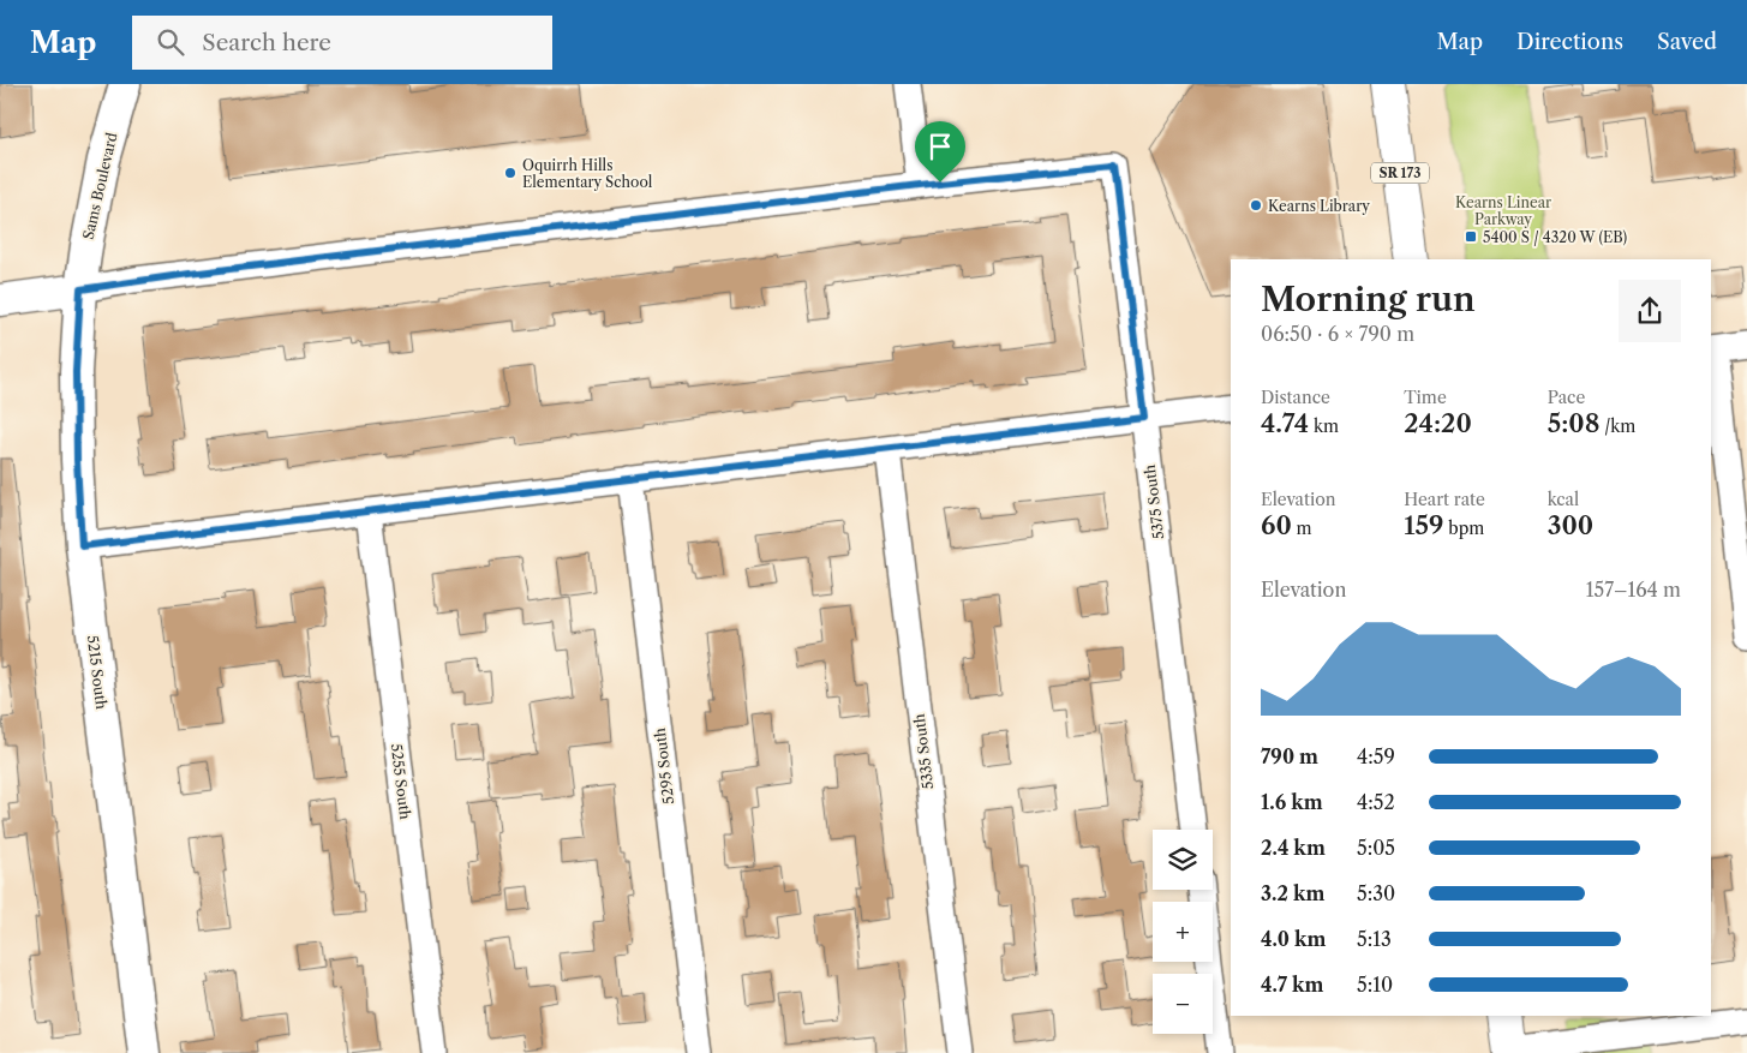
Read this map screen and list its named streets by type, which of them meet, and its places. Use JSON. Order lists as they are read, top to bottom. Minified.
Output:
{"streets":{"main road":["SR 173"],"street":["Sams Boulevard","5375 South","5215 South","5335 South","5295 South","5255 South"]},"crossings":[["Sams Boulevard","5215 South"]],"parks":["Kearns Linear Parkway"],"places":{"other":["Oquirrh Hills Elementary School","Kearns Library"],"transit":["5400 S / 4320 W (EB)"]},"page":{"header":"Map","search":"Search here","nav":["Map","Directions","Saved"],"heading":["Morning run","06:50 · 6 × 790 m"],"stats":[["Distance","4.74 km"],["Time","24:20"],["Pace","5:08 /km"],["Elevation","60 m"],["Heart rate","159 bpm"],["kcal","300"]],"chart":["Elevation","157–164 m"],"list":[{"name":"790 m","note":"4:59"},{"name":"1.6 km","note":"4:52"},{"name":"2.4 km","note":"5:05"},{"name":"3.2 km","note":"5:30"},{"name":"4.0 km","note":"5:13"},{"name":"4.7 km","note":"5:10"}],"map_buttons":["+","−"]}}
